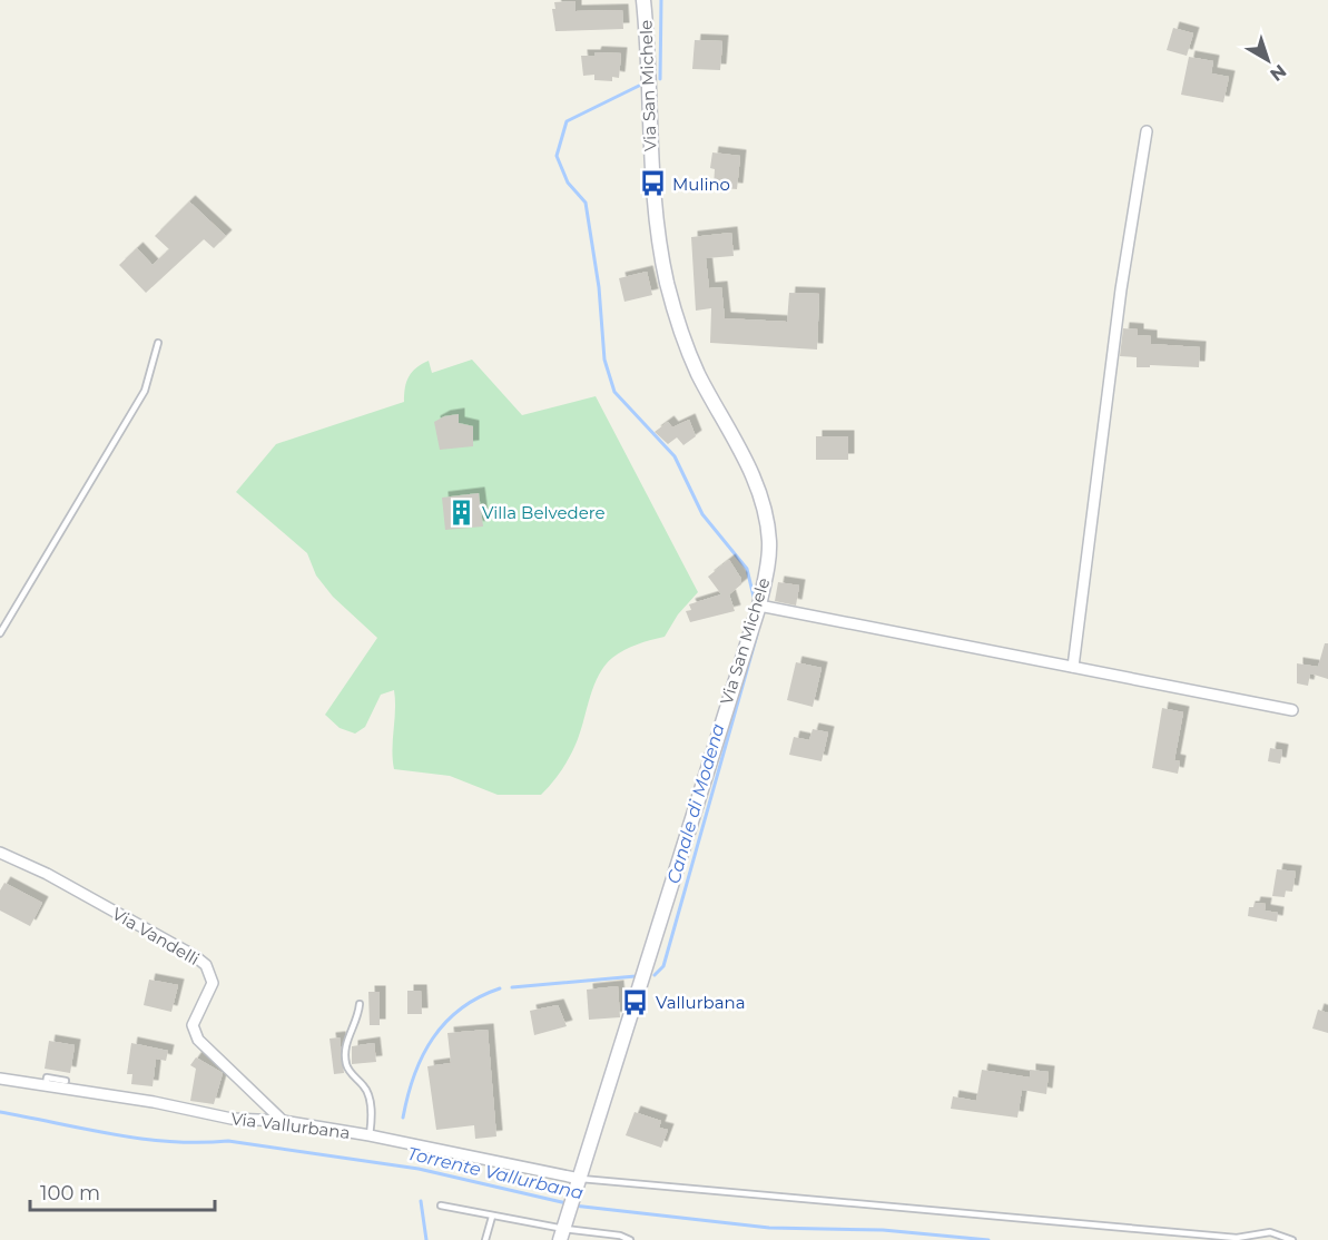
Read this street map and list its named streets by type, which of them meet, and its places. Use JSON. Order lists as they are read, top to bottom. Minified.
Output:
{"streets":{"main road":["Via San Michele"],"street":["Via Vandelli","Via Vallurbana"]},"crossings":[["Via San Michele","Via Vallurbana"],["Via Vandelli","Via Vallurbana"]],"water":["Canale di Modena","Torrente Vallurbana"],"places":{"bus stop":["Mulino","Vallurbana"],"building":["Villa Belvedere"]},"scale_bar":"100 m","north":"bottom right"}
